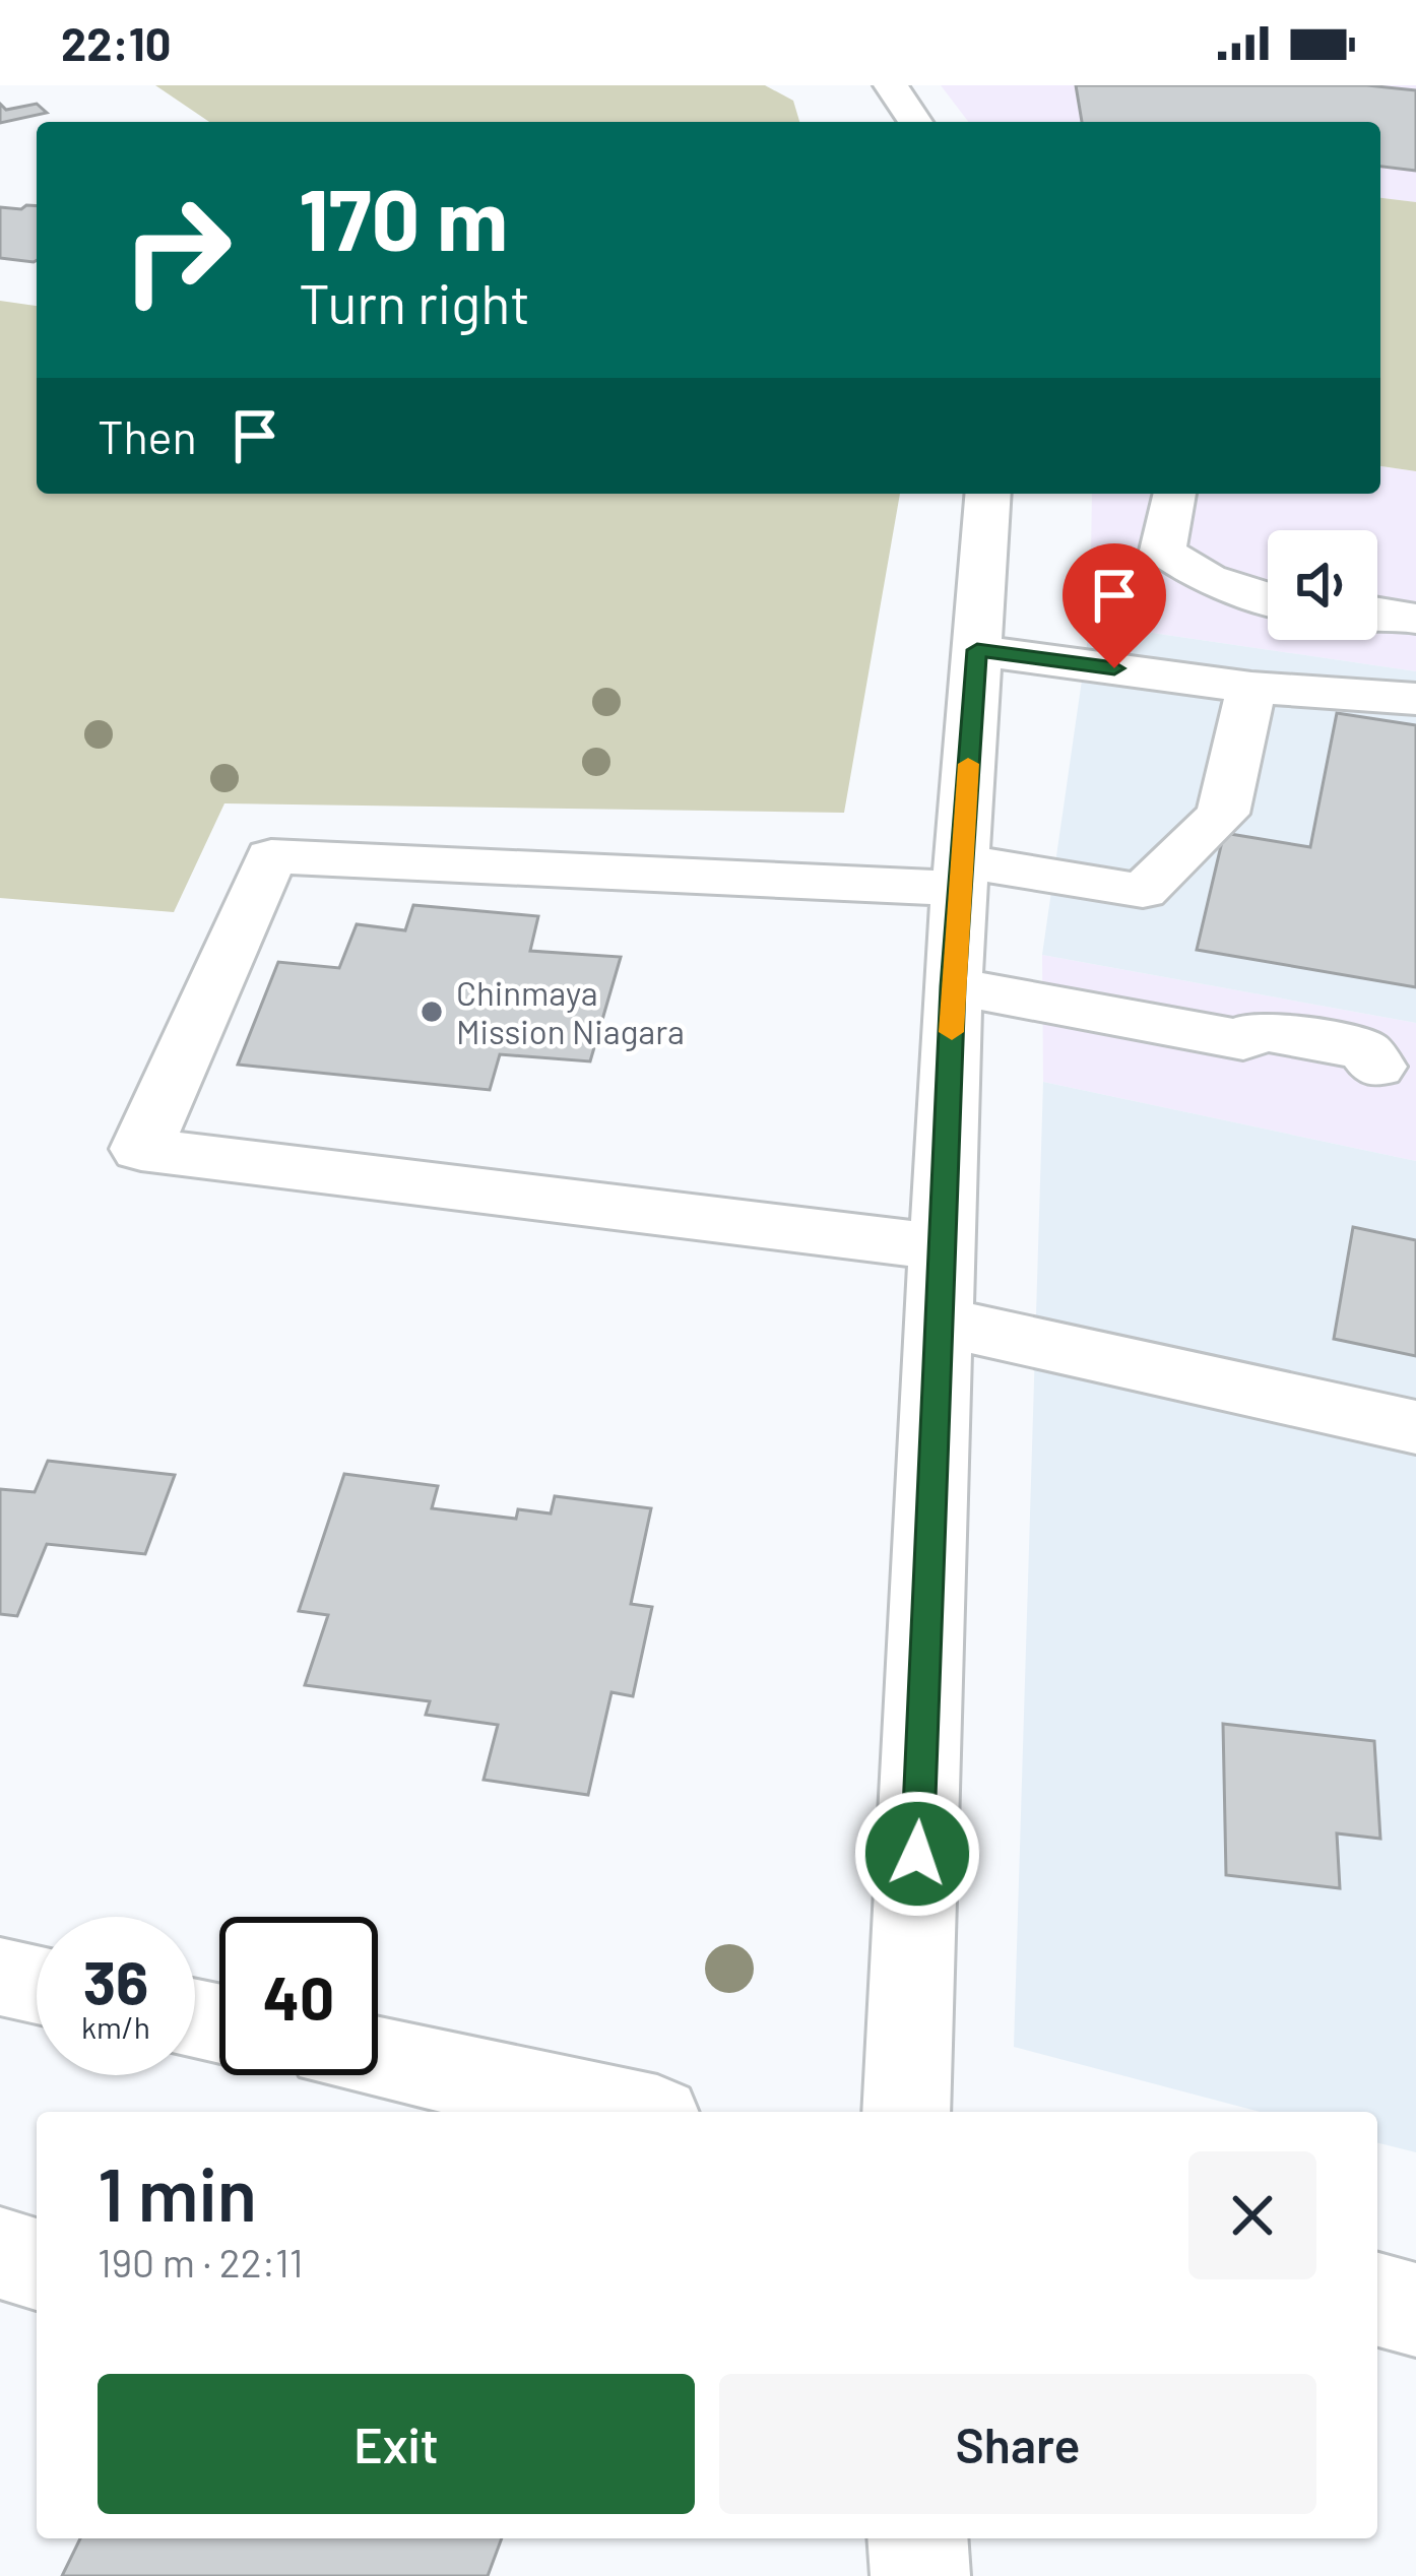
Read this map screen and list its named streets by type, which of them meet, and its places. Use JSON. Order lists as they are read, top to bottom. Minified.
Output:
{"places":["Chinmaya Mission Niagara"],"page":{"status":"22:10","turn":["170 m","Turn right"],"then":"Then","speed":"36 km/h","limit":"40","heading":["1 min","190 m · 22:11"],"buttons":["Exit","Share"]}}
